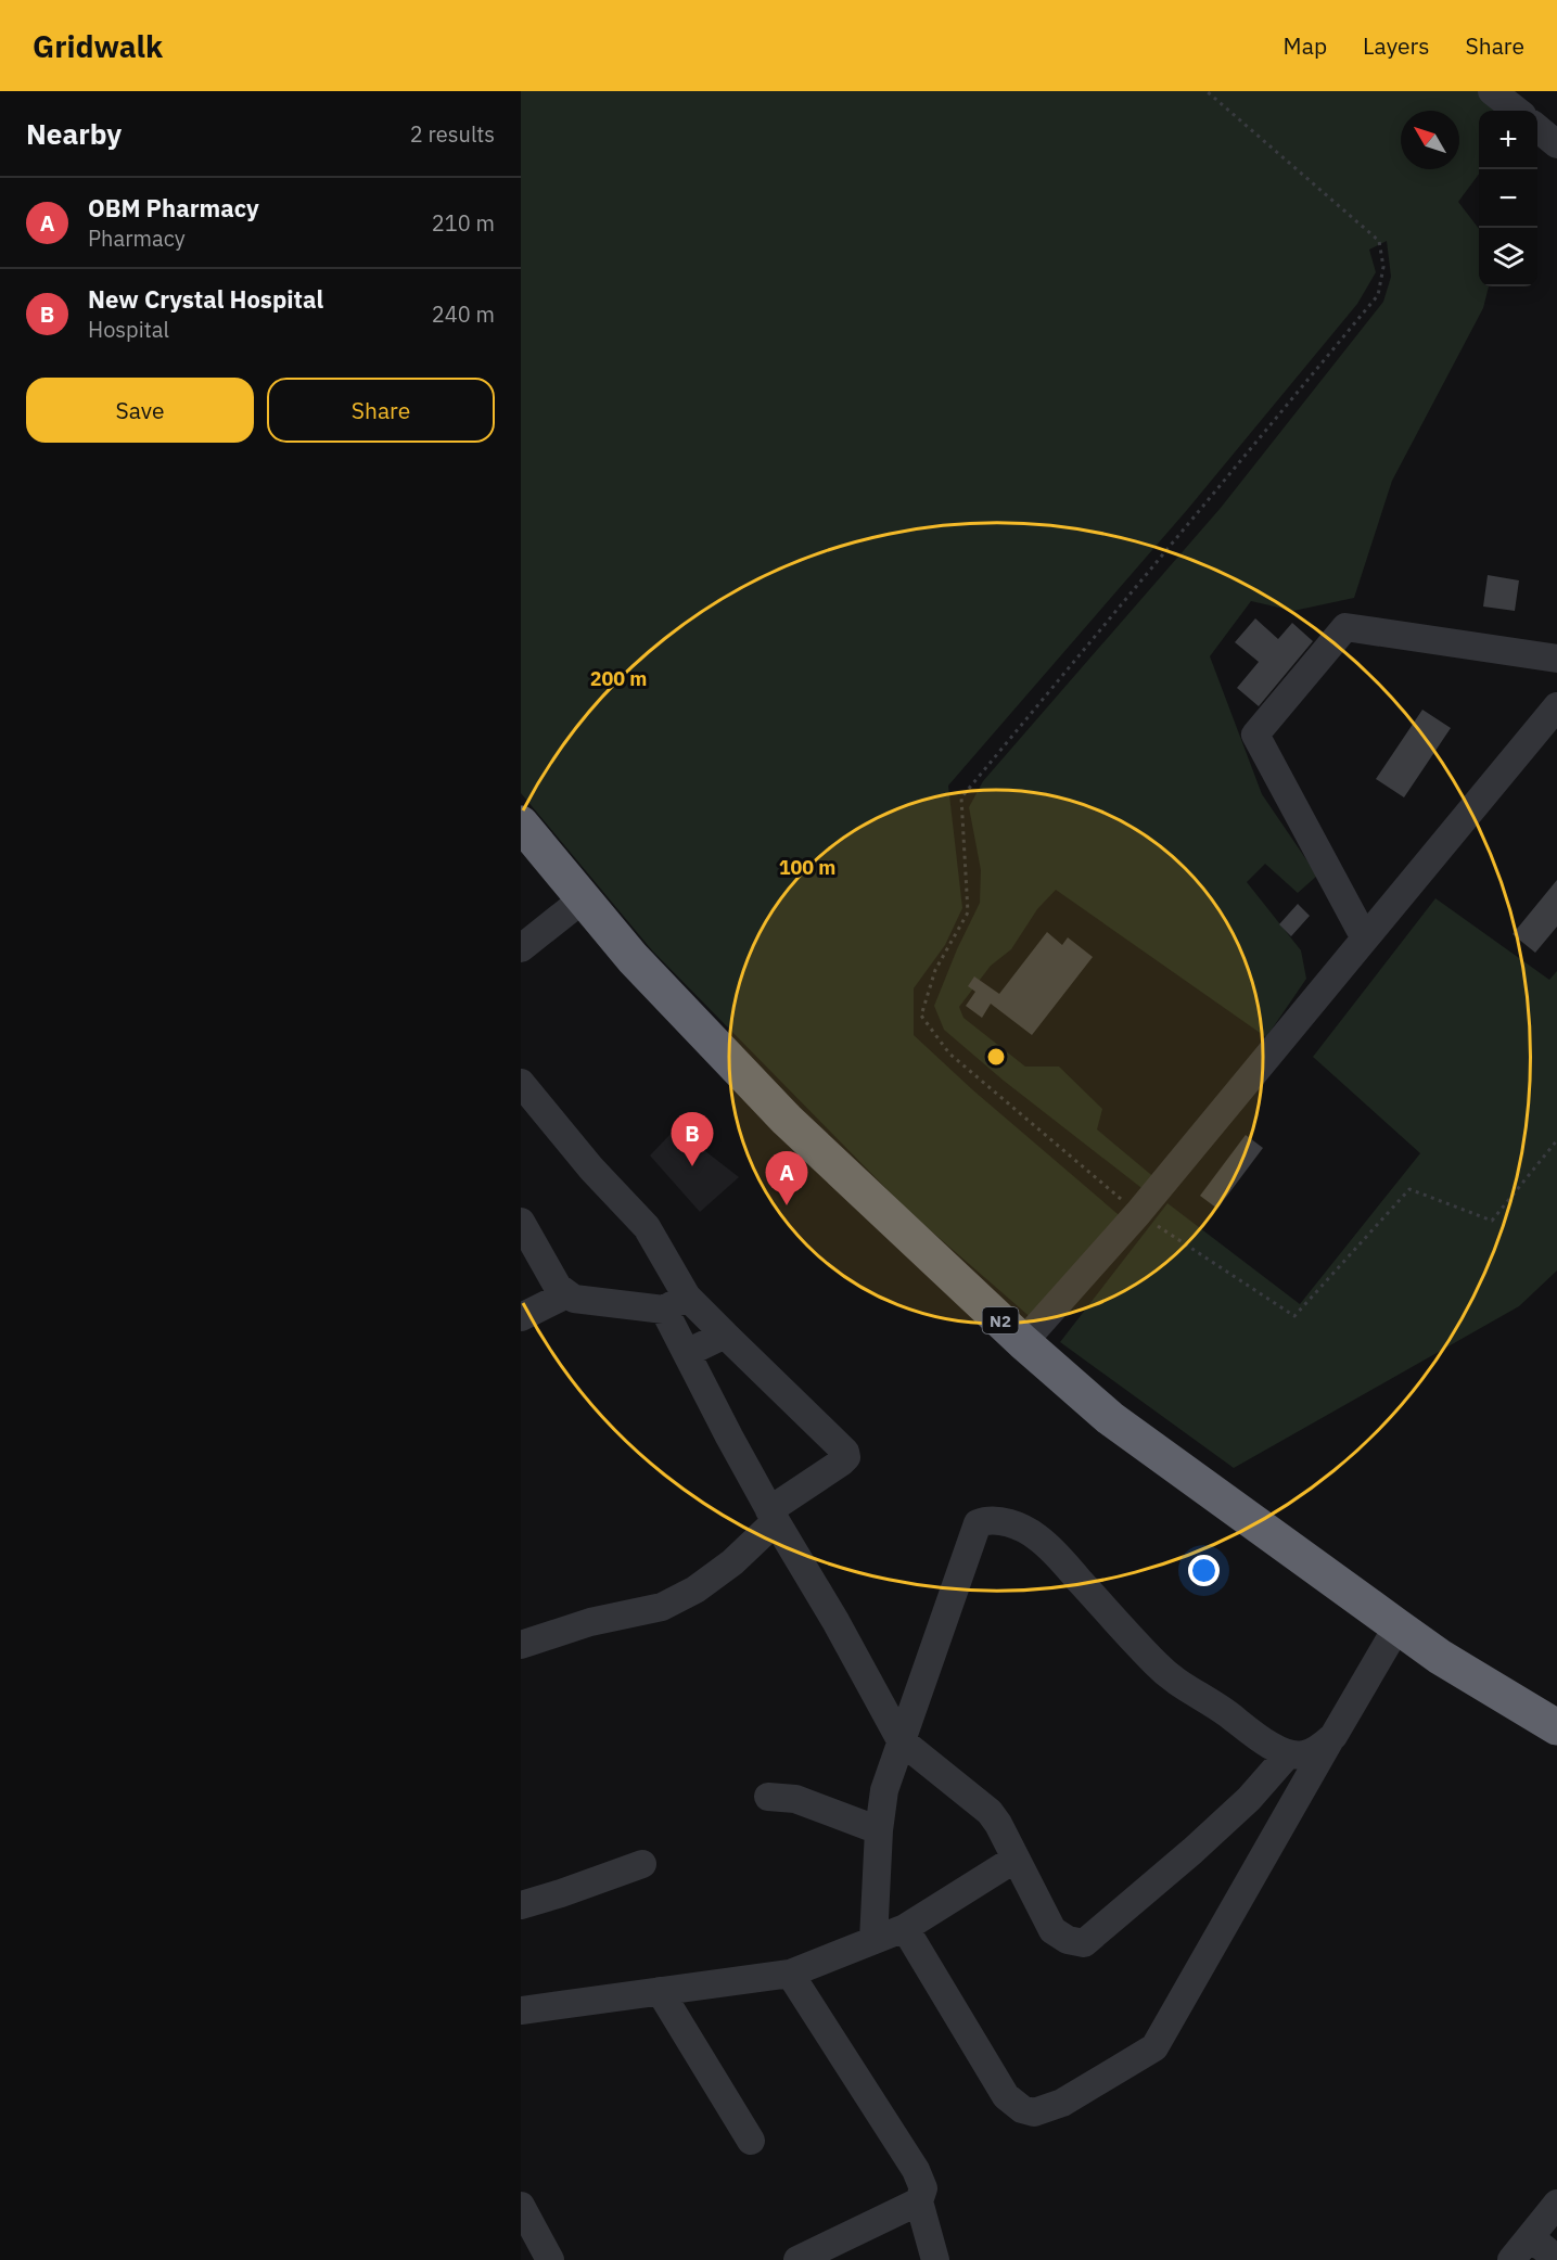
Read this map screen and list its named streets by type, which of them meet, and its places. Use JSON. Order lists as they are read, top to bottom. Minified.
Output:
{"streets":{"highway":["N2"]},"north":"top left","page":{"header":"Gridwalk","nav":["Map","Layers","Share"],"heading":["Nearby","2 results"],"map_buttons":["+","−"],"list":[{"mark":"A","name":"OBM Pharmacy","note":"Pharmacy","value":"210 m"},{"mark":"B","name":"New Crystal Hospital","note":"Hospital","value":"240 m"}],"buttons":["Save","Share"],"pins":["B","A"]},"rings":["200 m","100 m"]}
